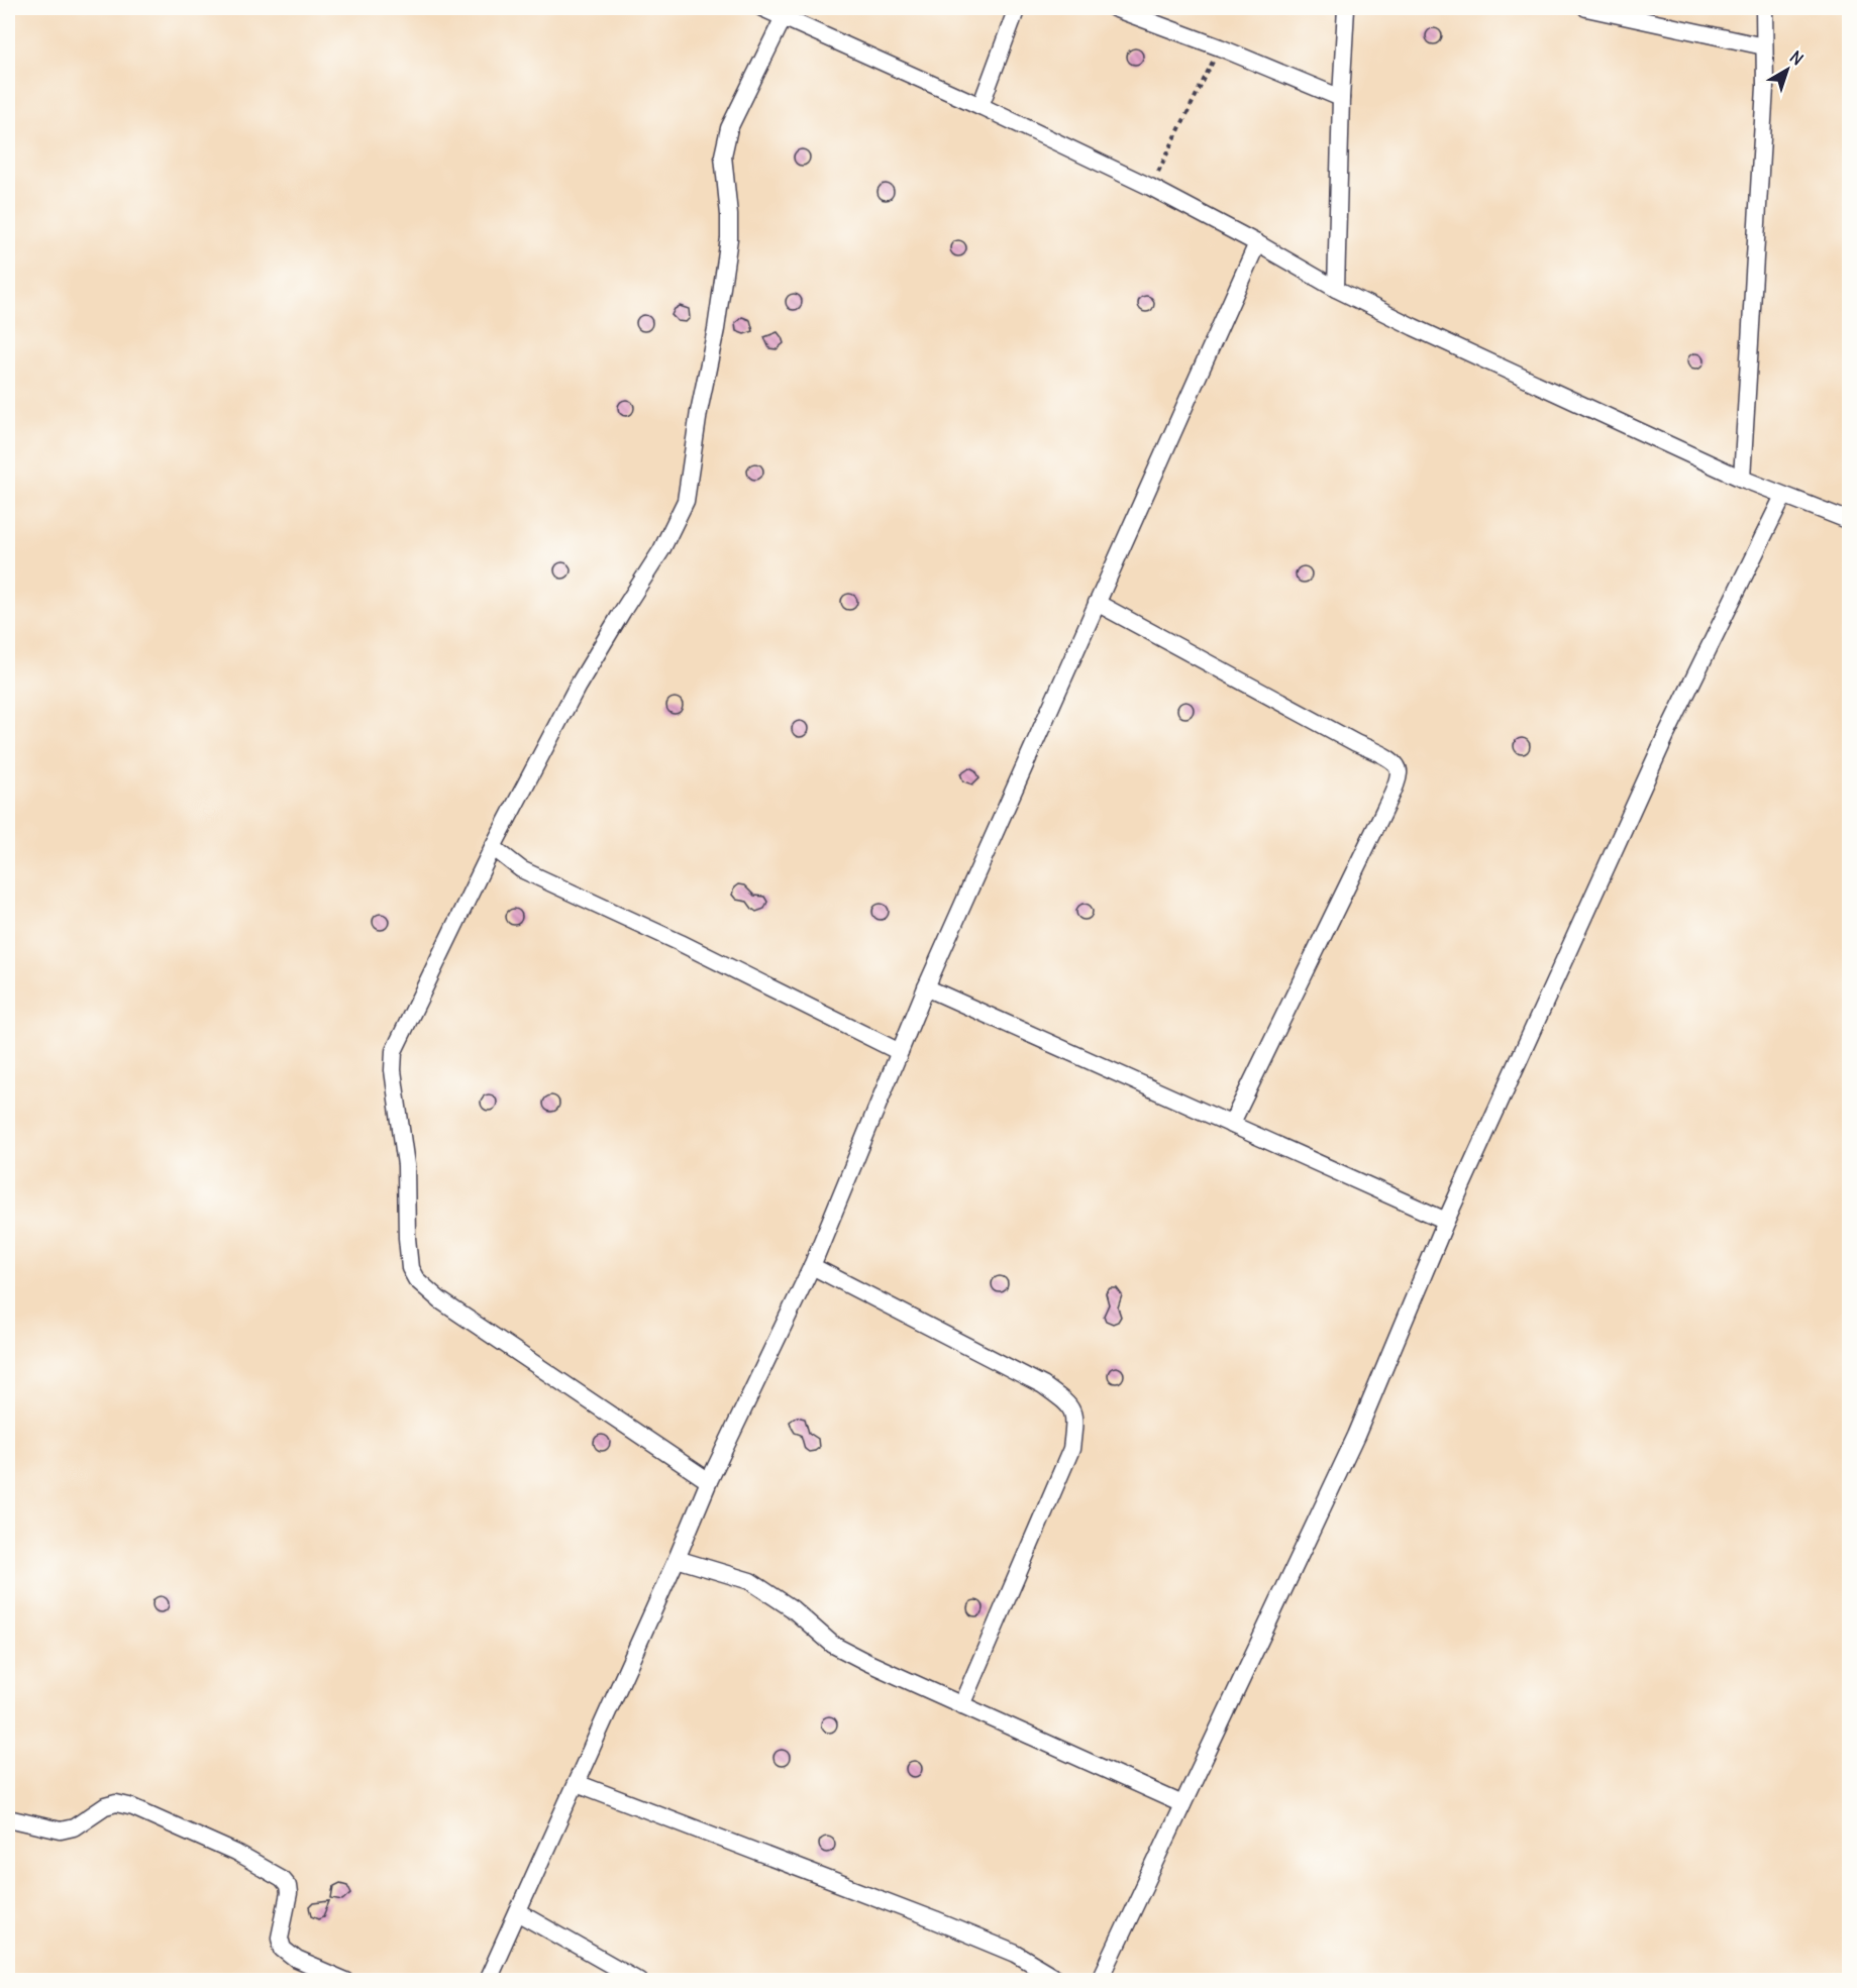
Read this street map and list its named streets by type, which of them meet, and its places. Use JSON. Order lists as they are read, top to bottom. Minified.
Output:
{"north":"top right"}
